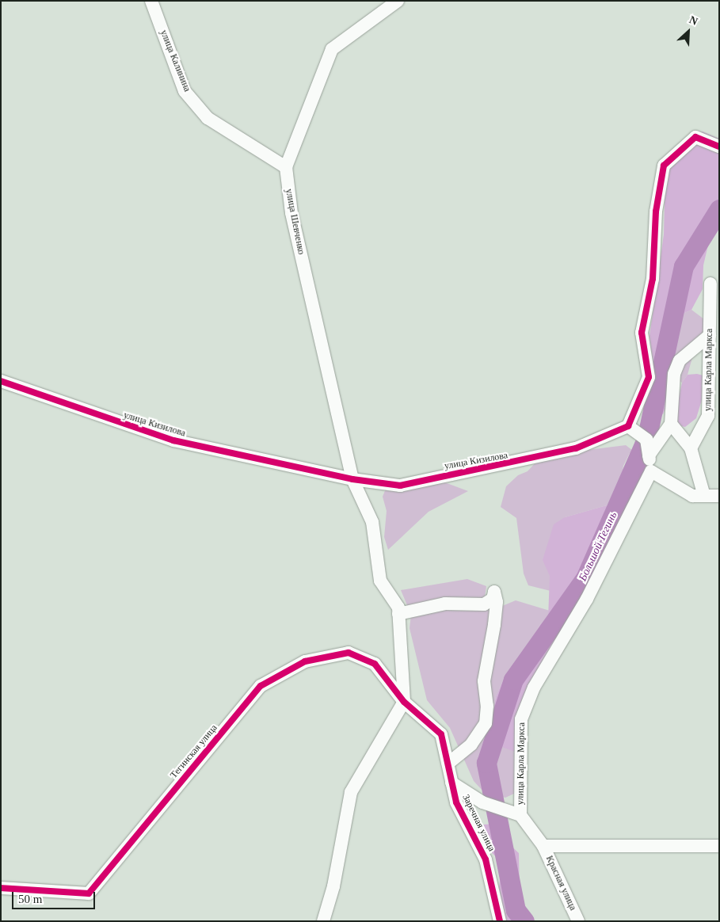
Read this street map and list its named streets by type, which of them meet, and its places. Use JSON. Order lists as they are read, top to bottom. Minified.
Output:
{"streets":{"street":["улица Калинина","улица Шевченко","улица Карла Маркса","улица Кизилова","Тегинская улица","Заречная улица","Красная улица"]},"crossings":[["улица Калинина","улица Шевченко"],["улица Шевченко","улица Кизилова"],["улица Карла Маркса","Красная улица"],["Тегинская улица","Заречная улица"]],"water":["Большой Тегинь"],"scale_bar":"50 m","north":"top right"}
